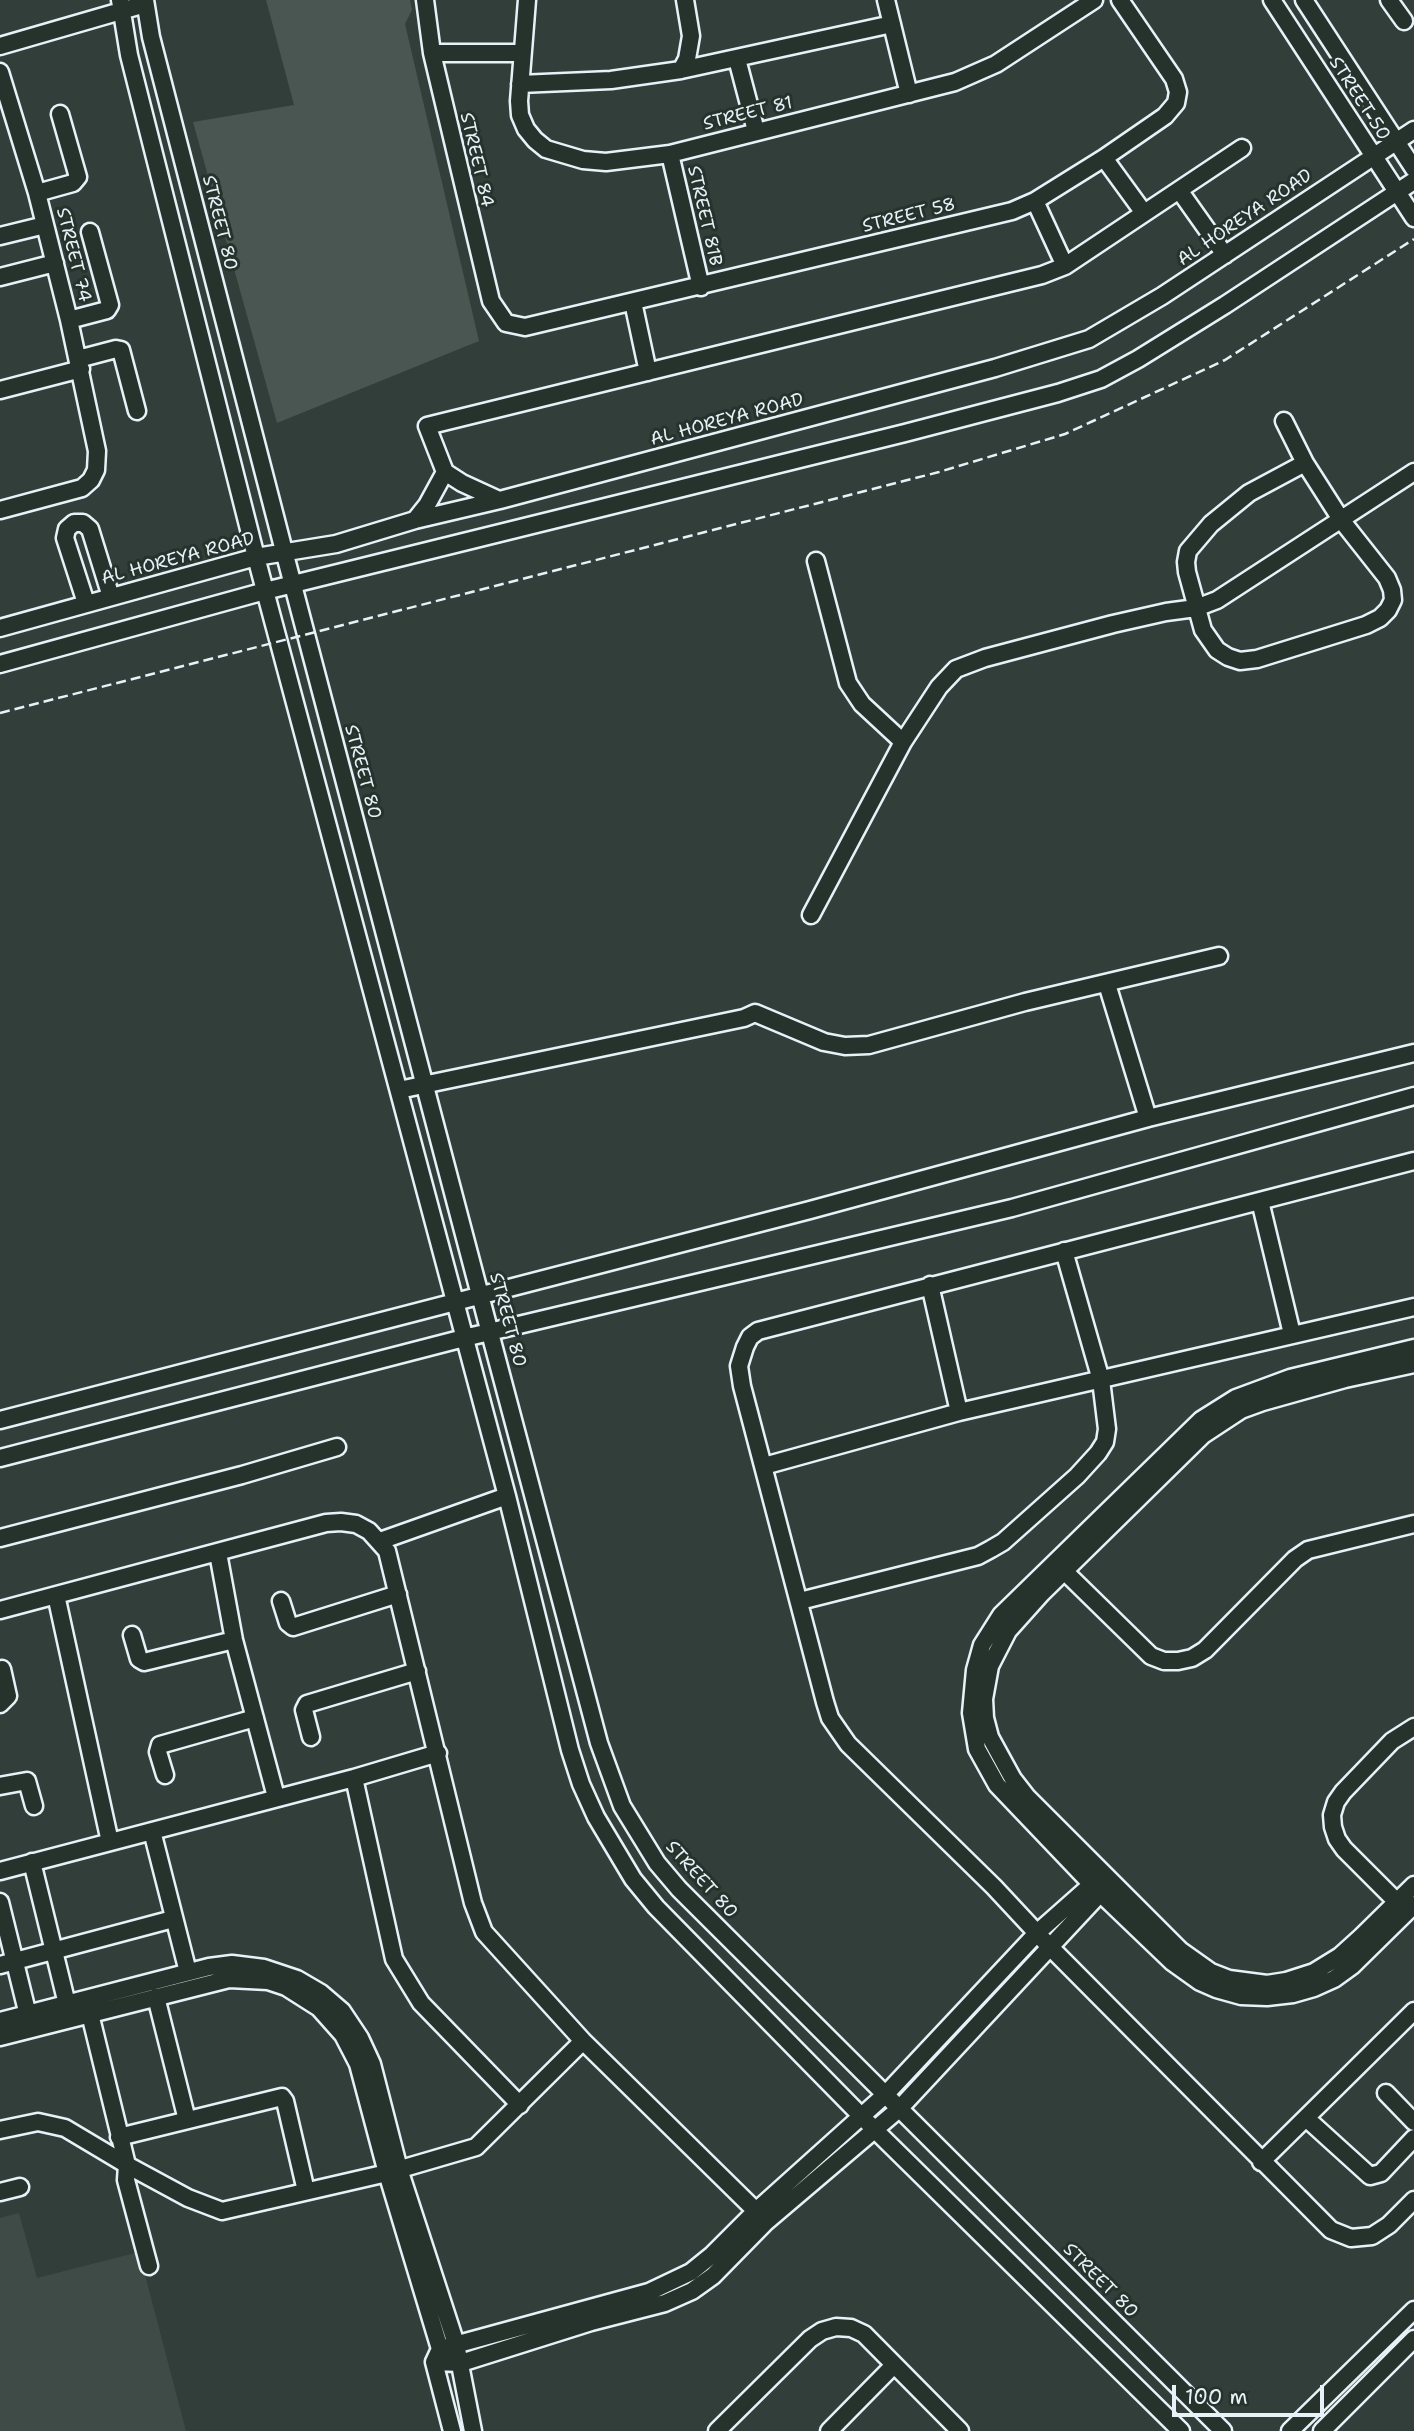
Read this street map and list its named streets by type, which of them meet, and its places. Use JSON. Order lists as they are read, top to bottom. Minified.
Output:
{"streets":{"street":["STREET 50","STREET 81","STREET 84","STREET 81B","STREET 58","AL HOREYA ROAD","STREET 80","STREET 74"]},"crossings":[["STREET 50","AL HOREYA ROAD"],["STREET 81","STREET 81B"],["STREET 84","STREET 58"],["STREET 81B","STREET 58"],["AL HOREYA ROAD","STREET 80"]],"scale_bar":"100 m"}
